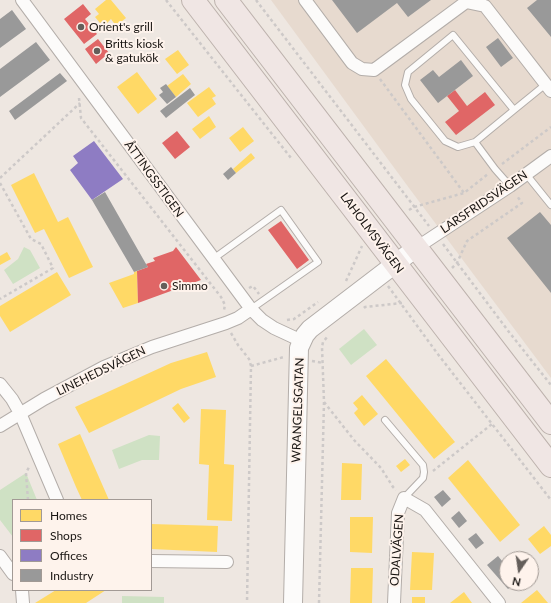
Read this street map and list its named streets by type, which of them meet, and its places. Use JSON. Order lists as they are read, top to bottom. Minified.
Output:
{"streets":{"highway":["LAHOLMSVÄGEN"],"main road":["WRANGELSGATAN"],"street":["ÅTTINGSSTIGEN","LARSFRIDSVÄGEN","LINEHEDSVÄGEN","ODALVÄGEN"]},"crossings":[["ÅTTINGSSTIGEN","LINEHEDSVÄGEN"],["ÅTTINGSSTIGEN","WRANGELSGATAN"],["LARSFRIDSVÄGEN","WRANGELSGATAN"],["LAHOLMSVÄGEN","WRANGELSGATAN"]],"places":["Orient's grill","Britts kiosk & gatukök","Simmo"],"legend":["Homes","Shops","Offices","Industry"],"north":"bottom"}
